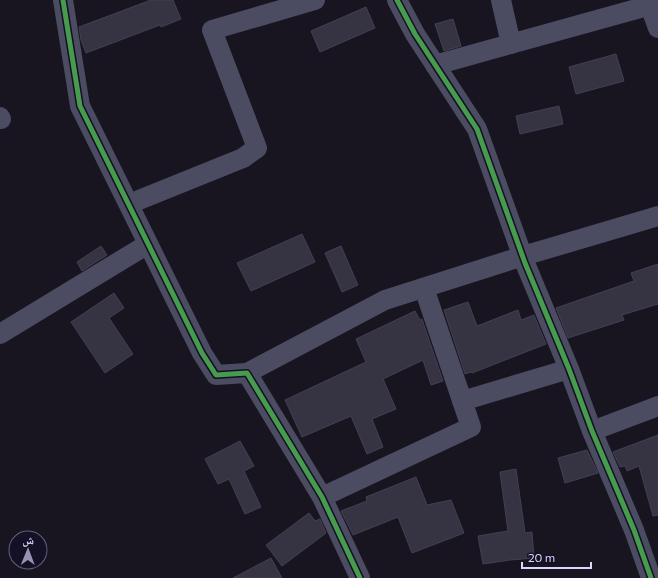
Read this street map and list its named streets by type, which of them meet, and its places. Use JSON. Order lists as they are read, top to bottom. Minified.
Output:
{"scale_bar":"20 m","north":"top"}
